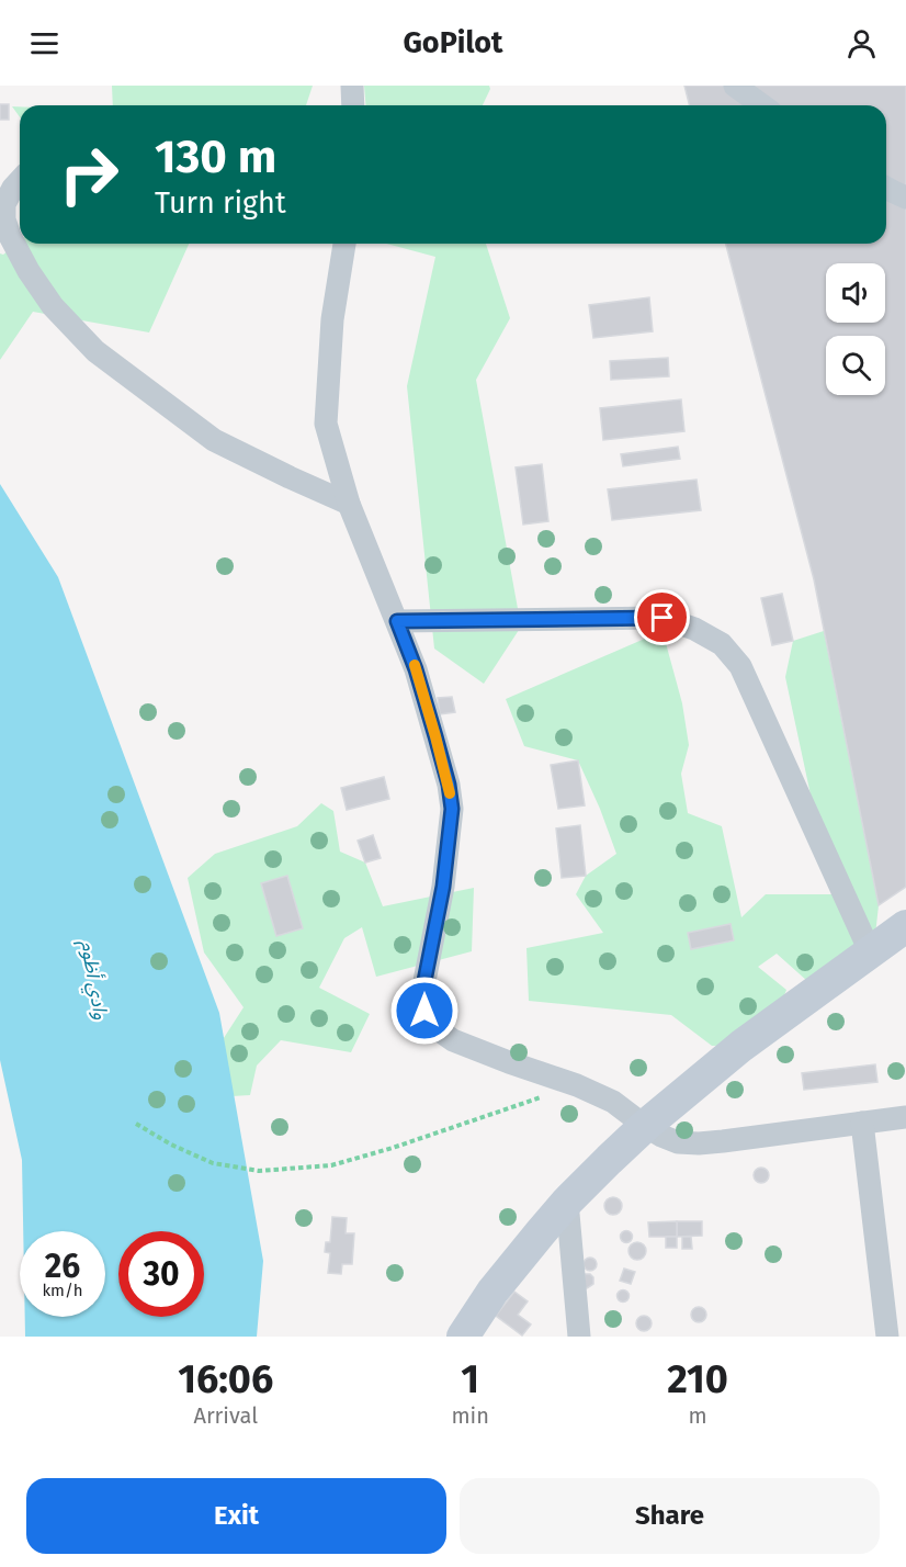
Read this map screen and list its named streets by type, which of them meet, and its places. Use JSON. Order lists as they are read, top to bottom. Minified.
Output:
{"water":["وادي أظوم"],"page":{"header":"GoPilot","turn":["130 m","Turn right"],"speed":"26 km/h","limit":"30","eta":["16:06","Arrival","1","min","210","m"],"buttons":["Exit","Share"]}}
